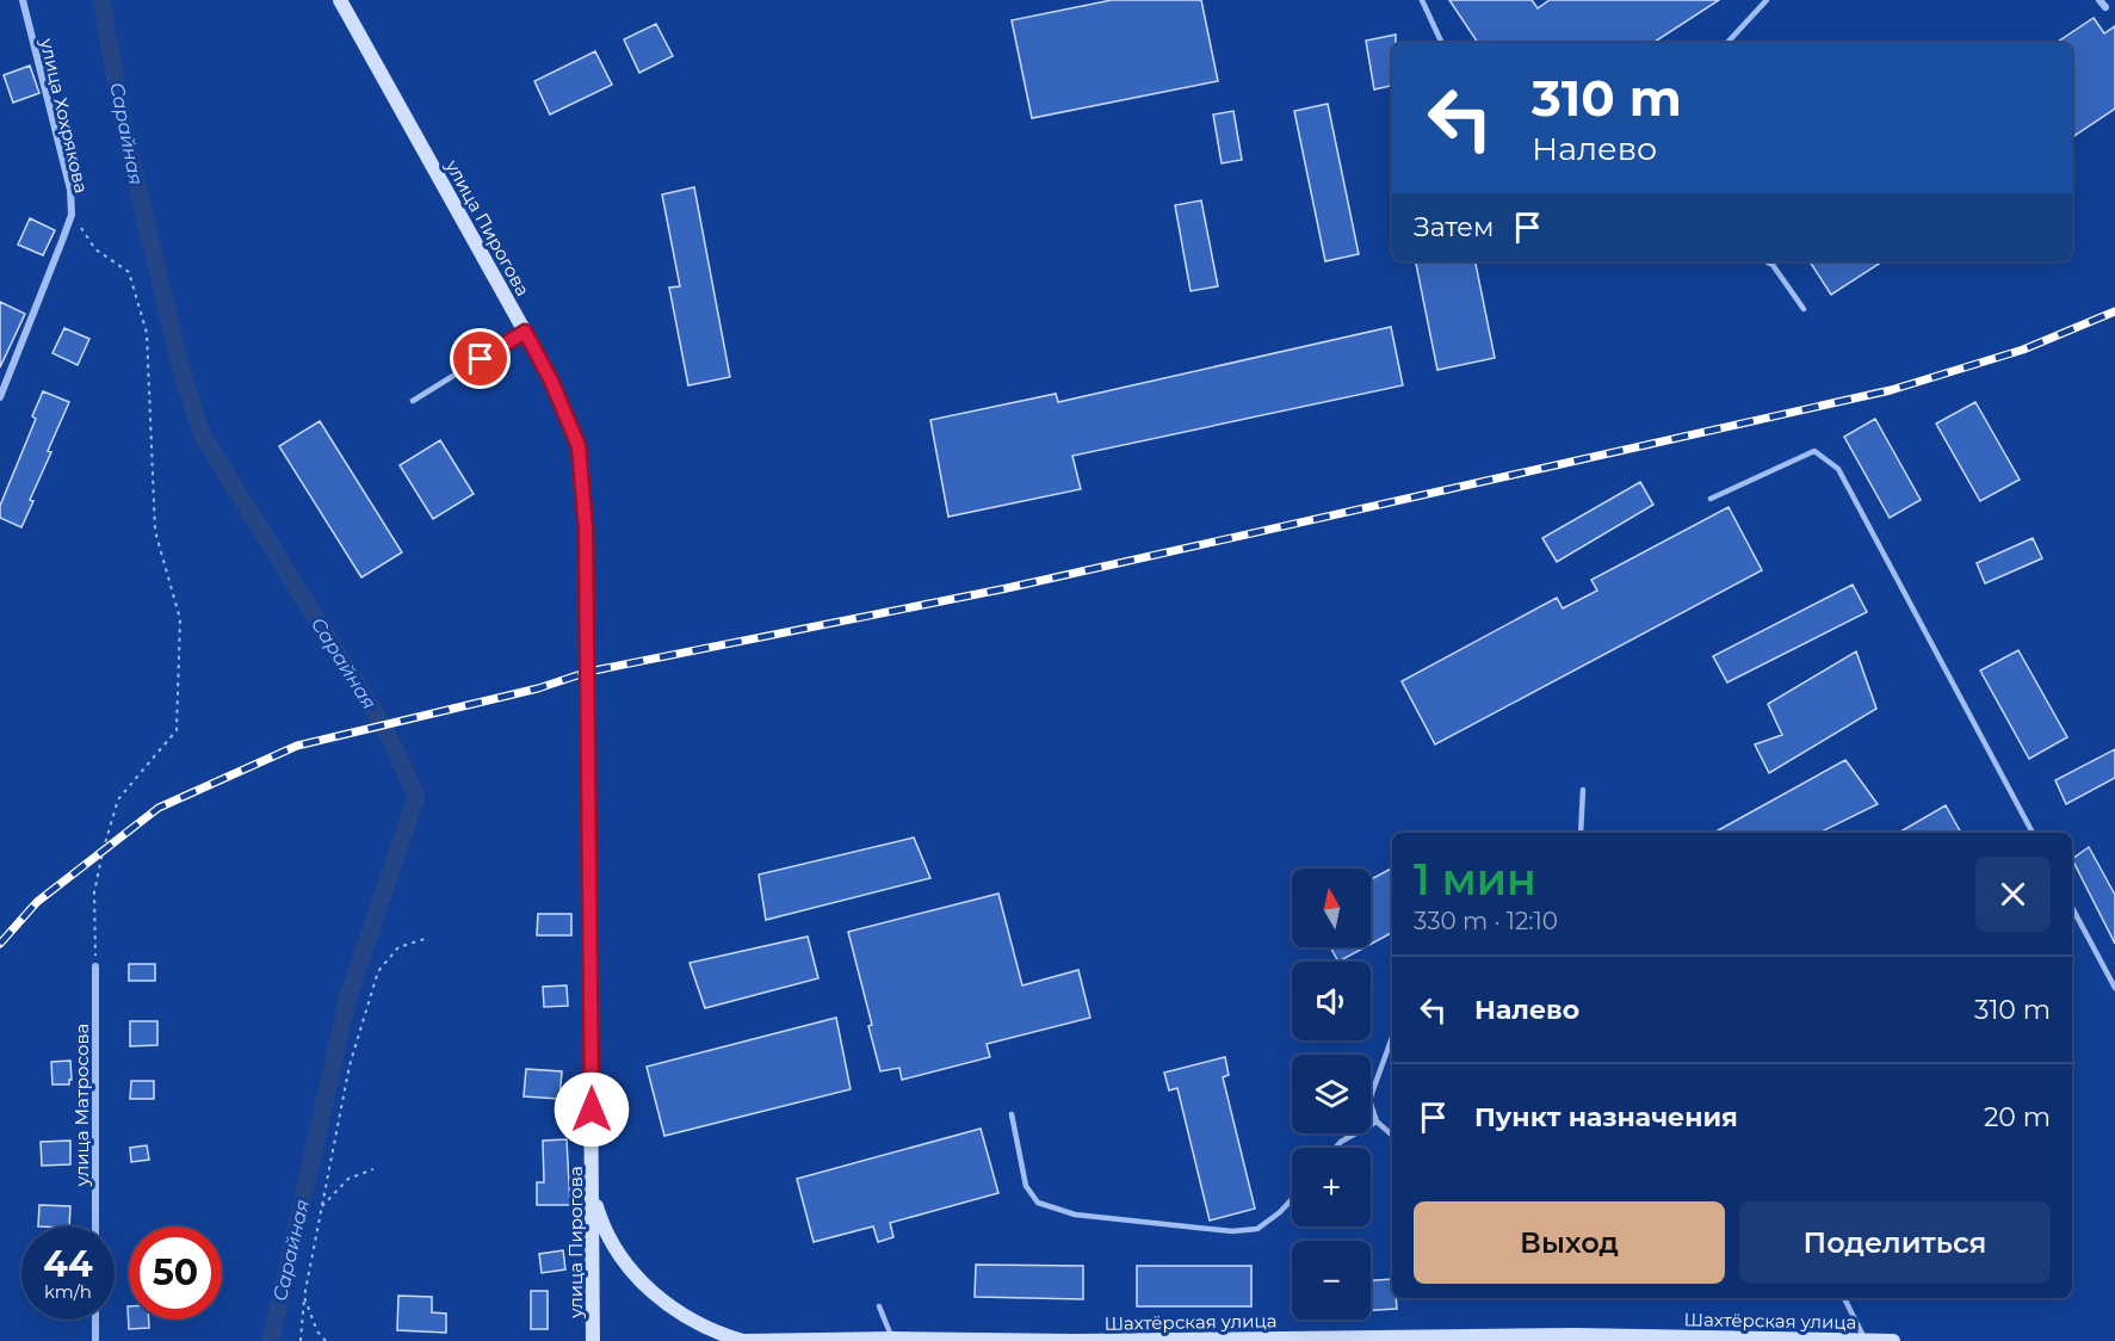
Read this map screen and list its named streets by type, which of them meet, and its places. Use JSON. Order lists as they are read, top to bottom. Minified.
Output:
{"streets":{"main road":["улица Пирогова","Шахтёрская улица"],"street":["улица Хохрякова","улица Матросова"]},"water":["Сарайная"],"north":"top","page":{"turn":["310 m","Налево"],"then":"Затем","heading":["1 мин","330 m · 12:10"],"map_buttons":["+","−"],"list":[{"name":"Налево","value":"310 m"},{"name":"Пункт назначения","value":"20 m"}],"buttons":["Выход","Поделиться"],"speed":"44 km/h","limit":"50"}}
